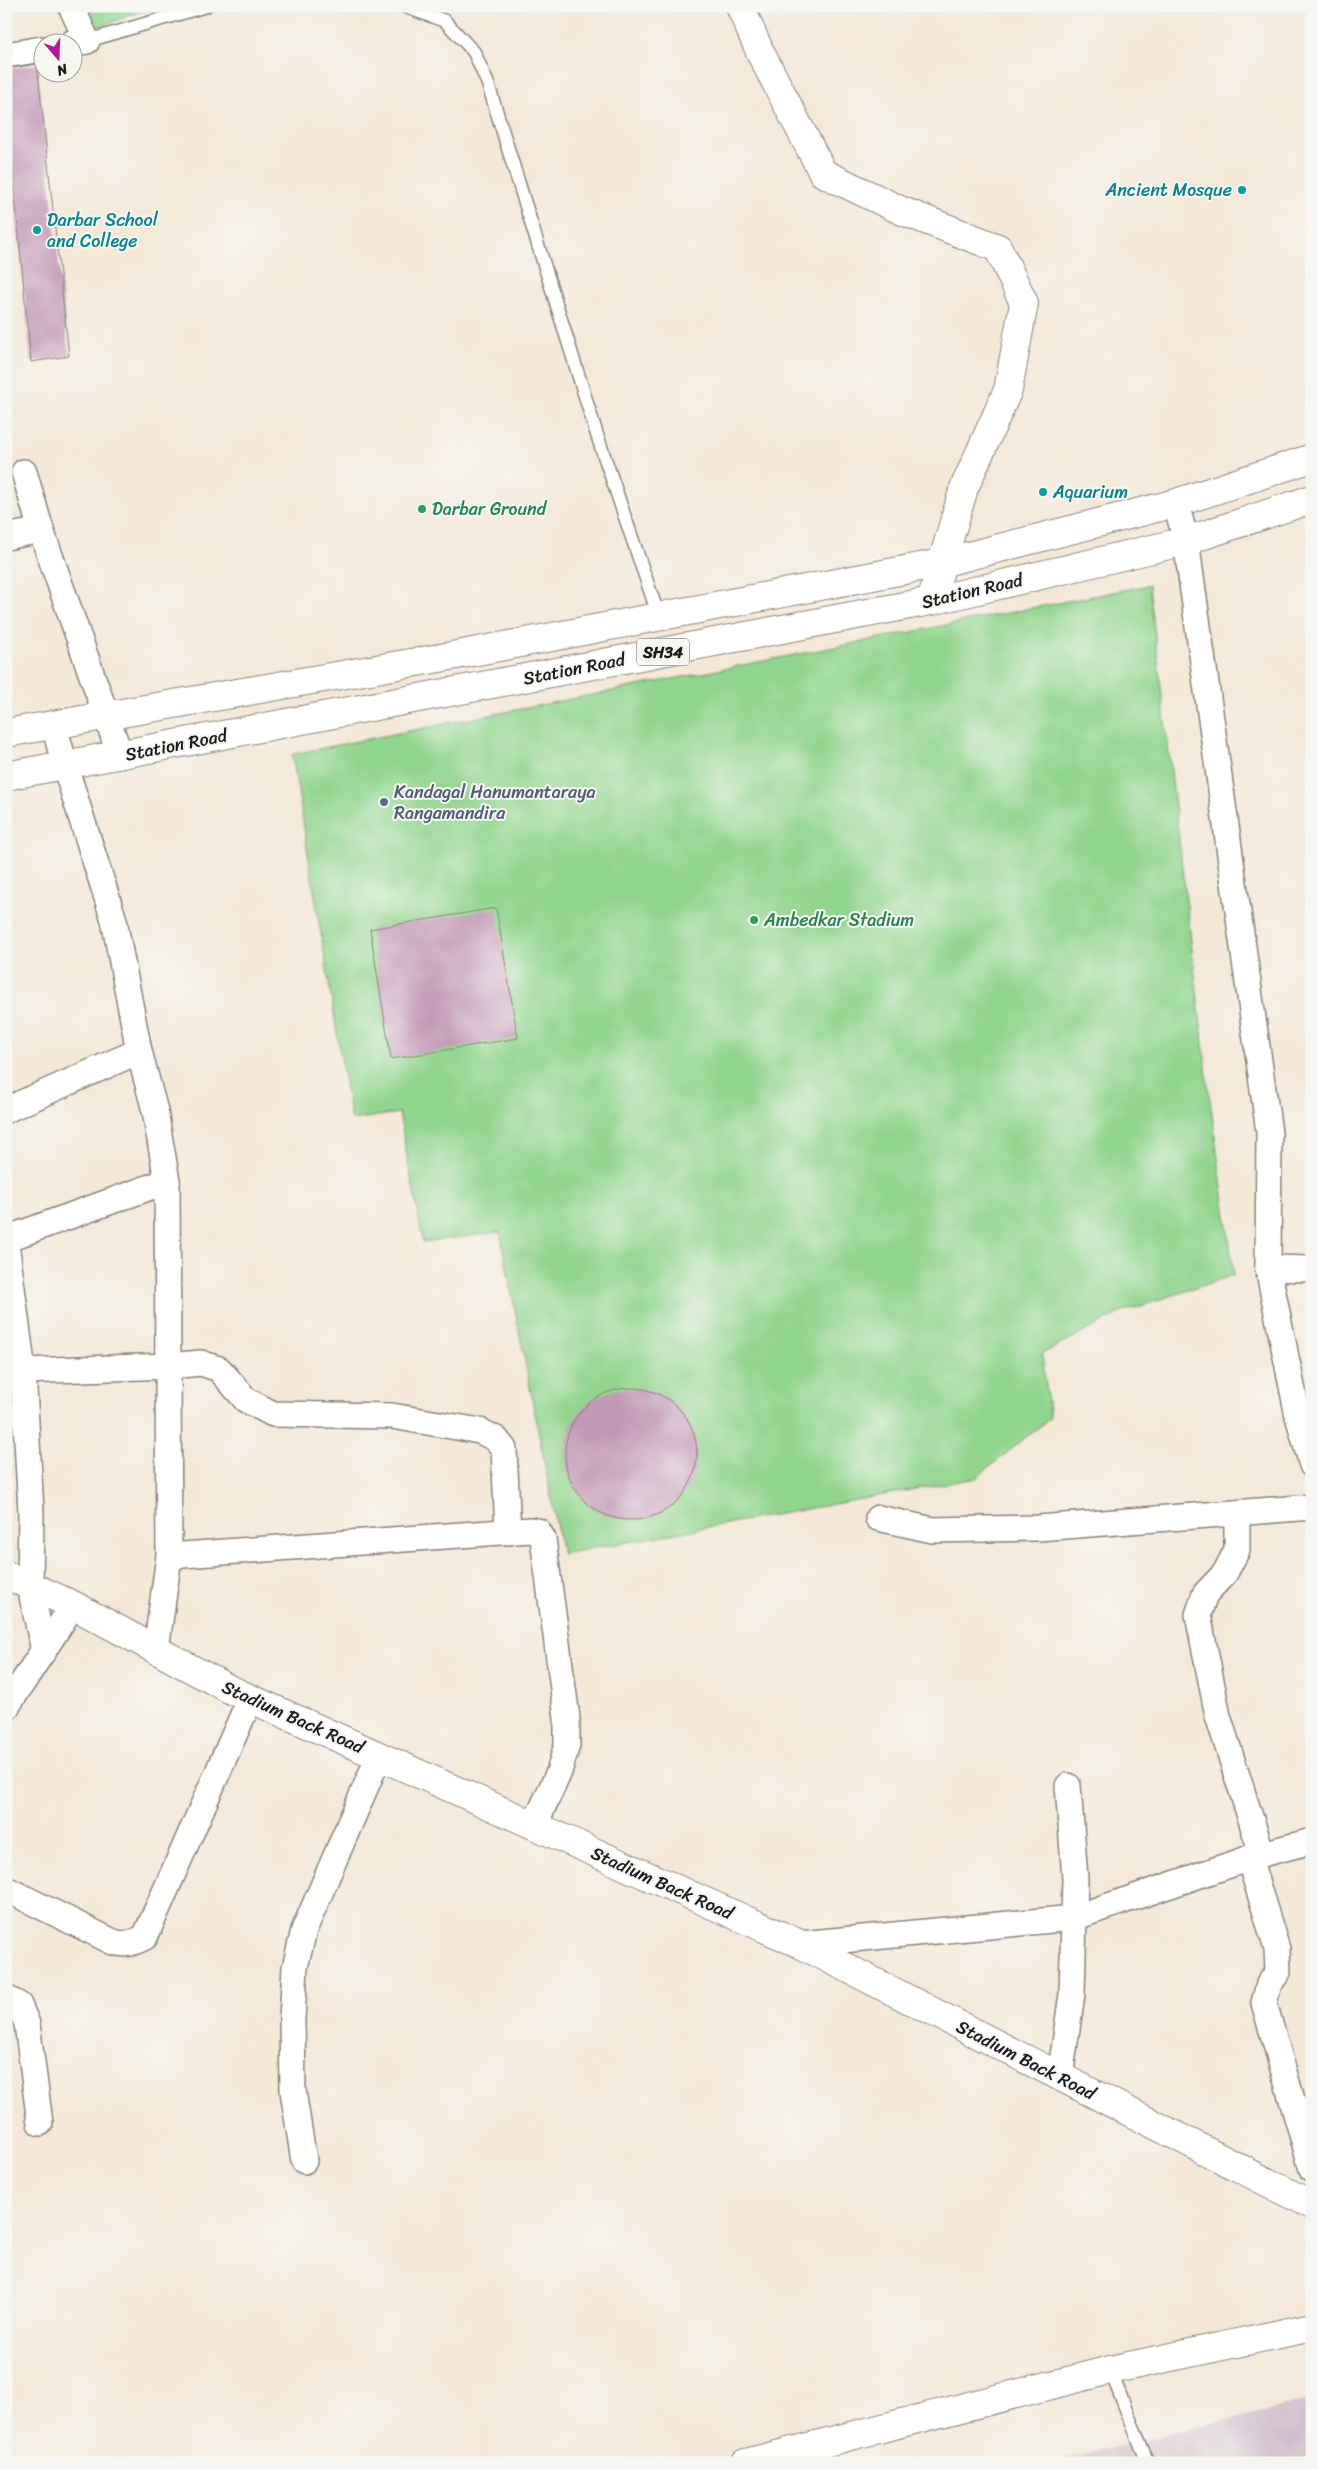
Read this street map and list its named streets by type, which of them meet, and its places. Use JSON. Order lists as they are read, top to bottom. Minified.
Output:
{"streets":{"street":["Station Road","SH34","Stadium Back Road"]},"places":["Ancient Mosque","Darbar School and College","Aquarium","Darbar Ground","Kandagal Hanumantaraya Rangamandira","Ambedkar Stadium"],"north":"bottom"}
